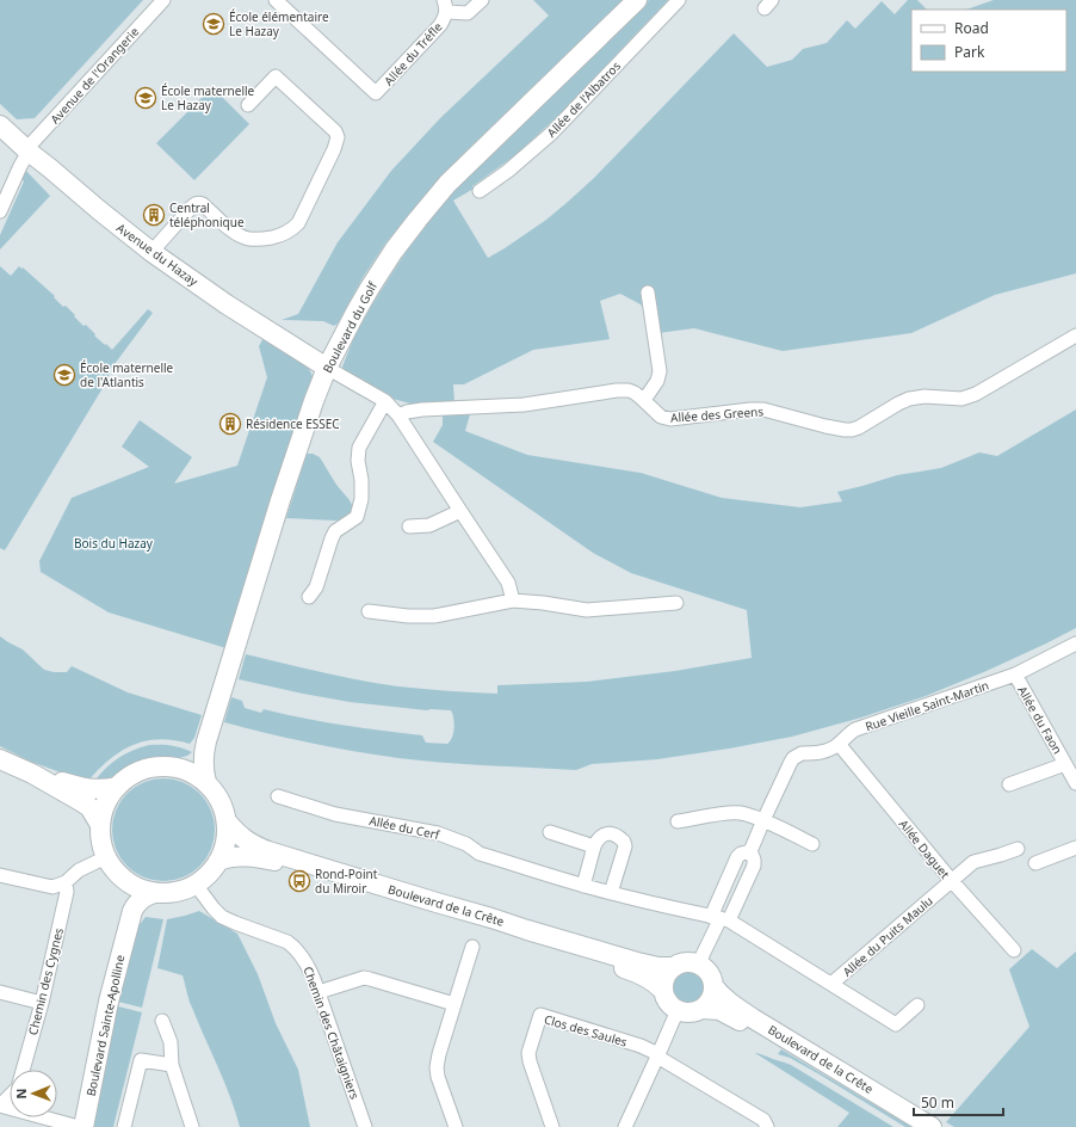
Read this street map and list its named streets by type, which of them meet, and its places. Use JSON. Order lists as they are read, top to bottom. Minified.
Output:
{"streets":{"main road":["Avenue du Hazay","Boulevard du Golf","Boulevard de la Crête","Boulevard Sainte-Apolline"],"street":["Allée du Tréfle","Avenue de l'Orangerie","Allée de l'Albatros","Allée des Greens","Rue Vieille Saint-Martin","Allée du Faon","Allée du Cerf","Allée Daguet","Allée du Puits Maulu","Chemin des Cygnes","Clos des Saules","Chemin des Châtaigniers"]},"crossings":[["Avenue de l'Orangerie","Avenue du Hazay"],["Avenue du Hazay","Boulevard du Golf"],["Boulevard du Golf","Boulevard de la Crête"],["Boulevard du Golf","Boulevard Sainte-Apolline"],["Boulevard du Golf","Chemin des Châtaigniers"],["Rue Vieille Saint-Martin","Allée du Faon"],["Rue Vieille Saint-Martin","Allée du Cerf"],["Rue Vieille Saint-Martin","Allée Daguet"],["Rue Vieille Saint-Martin","Boulevard de la Crête"],["Rue Vieille Saint-Martin","Allée du Puits Maulu"],["Allée du Cerf","Allée du Puits Maulu"],["Allée Daguet","Allée du Puits Maulu"],["Boulevard de la Crête","Boulevard Sainte-Apolline"],["Boulevard de la Crête","Chemin des Châtaigniers"],["Boulevard Sainte-Apolline","Chemin des Châtaigniers"]],"parks":["Bois du Hazay"],"places":{"school or university":["École élémentaire Le Hazay","École maternelle Le Hazay","École maternelle de l'Atlantis"],"building":["Central téléphonique","Résidence ESSEC"],"bus stop":["Rond-Point du Miroir"]},"legend":["Road","Park"],"scale_bar":"50 m","north":"left"}
